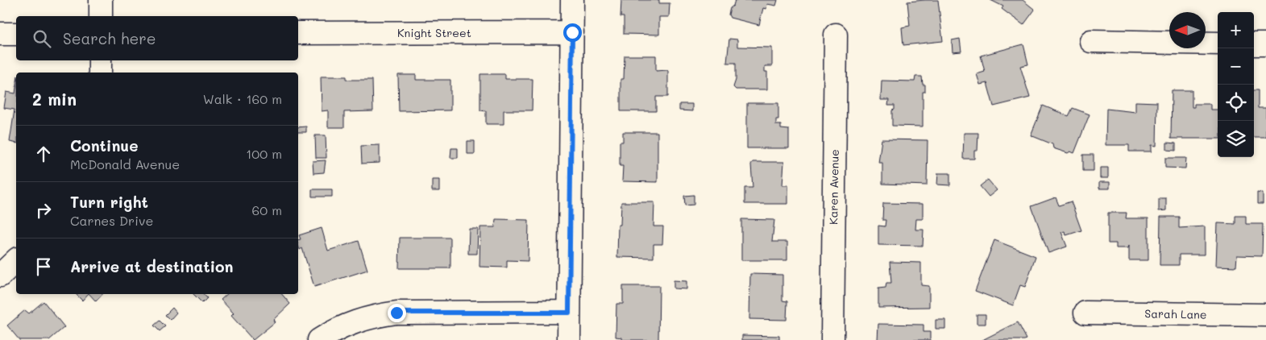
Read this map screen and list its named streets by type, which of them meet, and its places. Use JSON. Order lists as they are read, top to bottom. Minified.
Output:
{"streets":{"street":["Knight Street","Karen Avenue","Sarah Lane"]},"north":"left","page":{"map_buttons":["+","−"],"search":"Search here","heading":["2 min","Walk · 160 m"],"list":[["Continue","McDonald Avenue","100 m"],["Turn right","Carnes Drive","60 m"],"Arrive at destination"]}}
